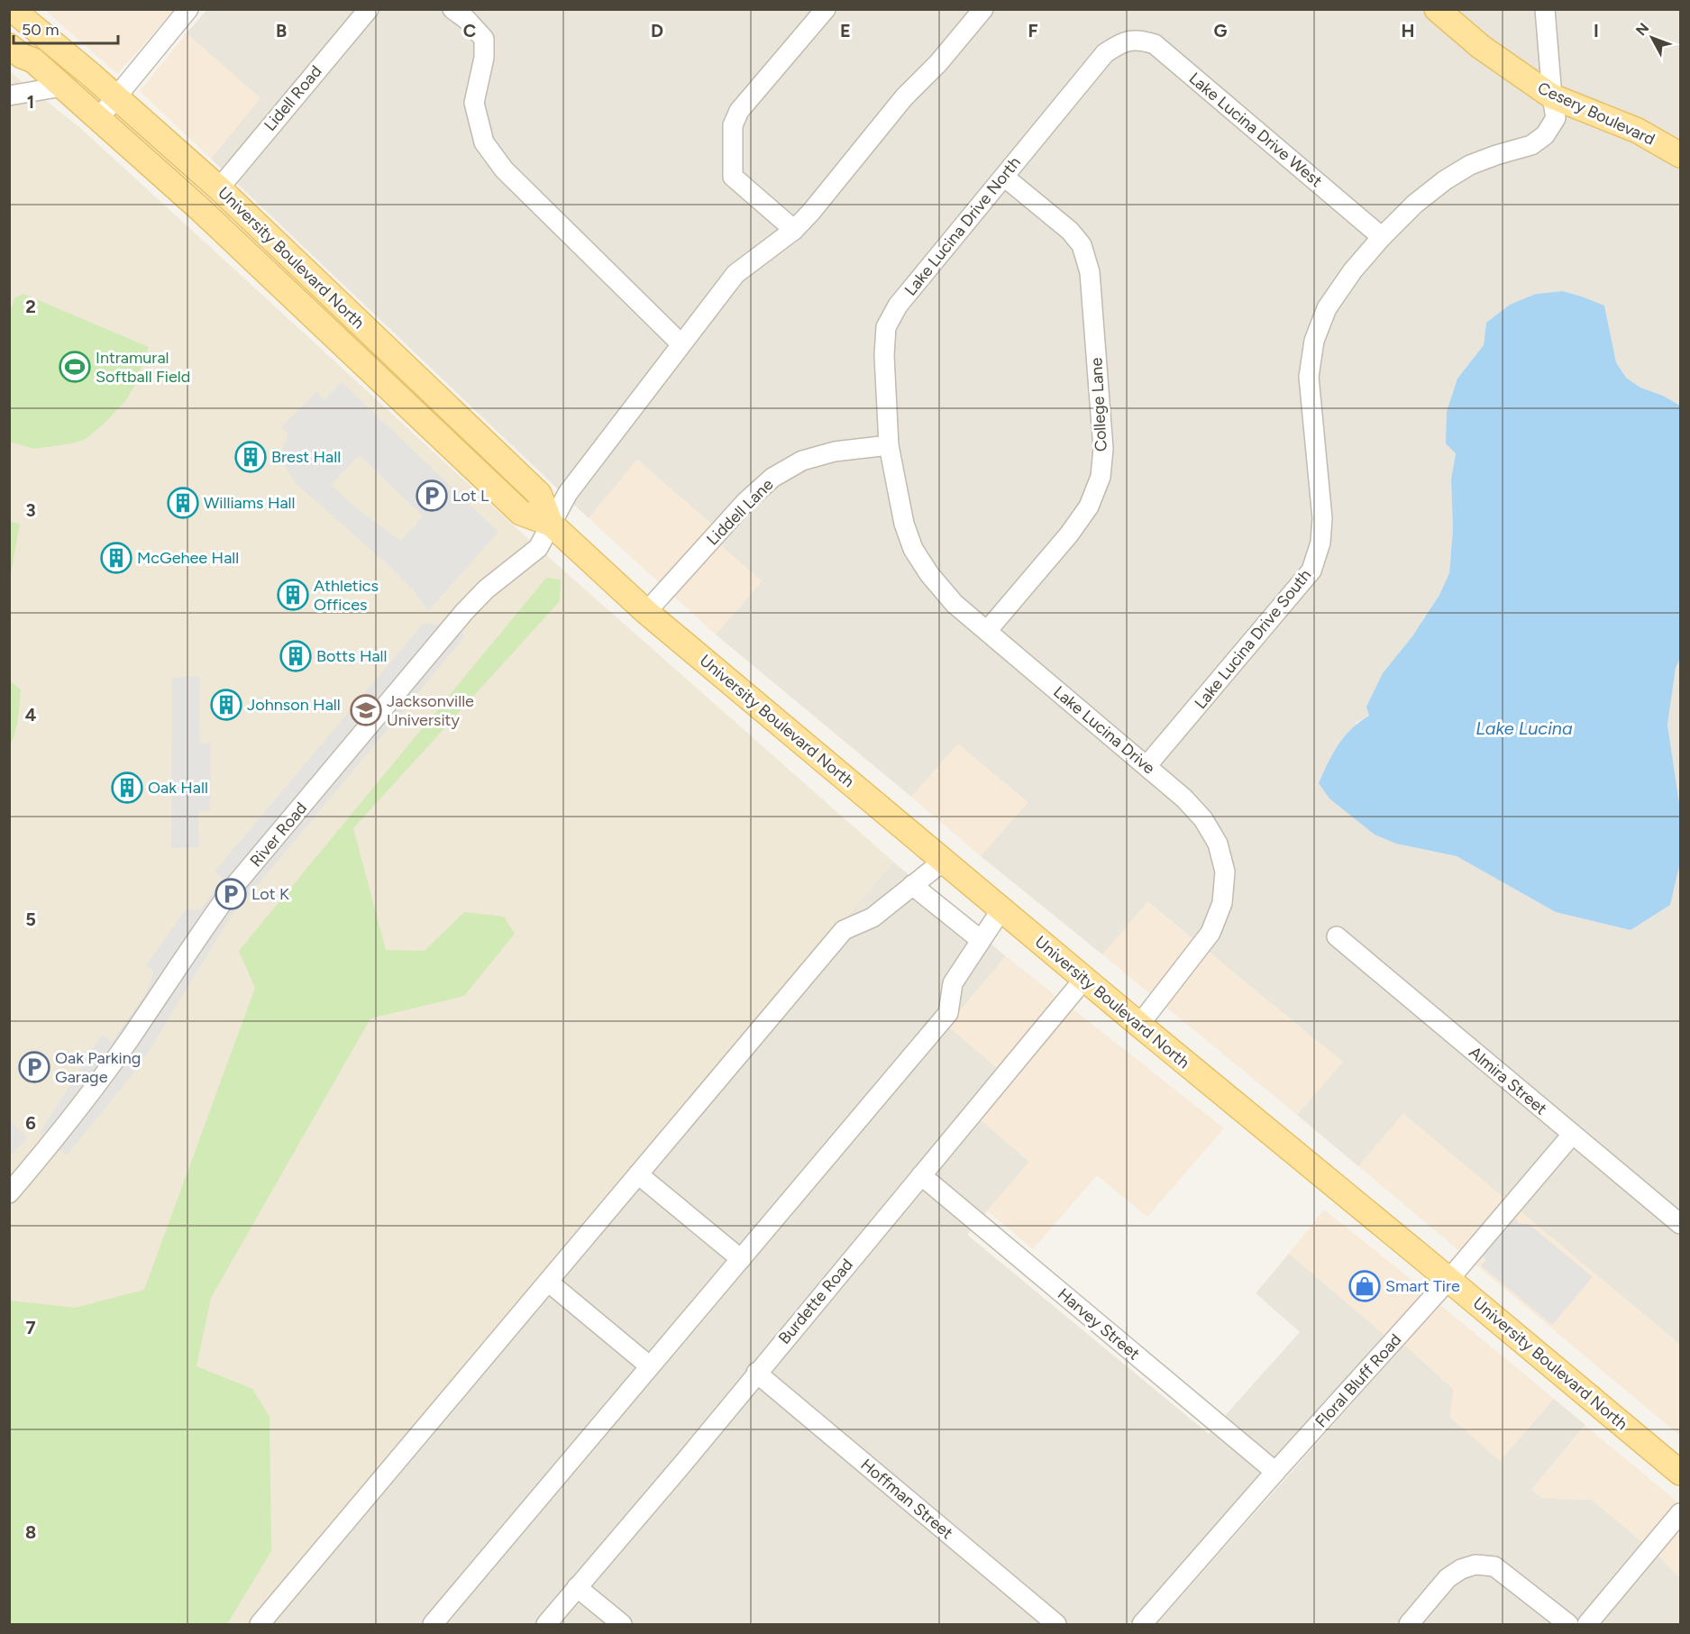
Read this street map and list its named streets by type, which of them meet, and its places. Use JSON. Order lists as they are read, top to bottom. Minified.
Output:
{"streets":{"main road":["Cesery Boulevard","University Boulevard North"],"street":["Lidell Road","Lake Lucina Drive West","Lake Lucina Drive North","College Lane","Liddell Lane","Lake Lucina Drive South","Lake Lucina Drive","River Road","Almira Street","Burdette Road","Harvey Street","Floral Bluff Road","Hoffman Street"]},"crossings":[["Lidell Road","University Boulevard North"],["Cesery Boulevard","Lake Lucina Drive South"],["Lake Lucina Drive West","Lake Lucina Drive North"],["Lake Lucina Drive West","Lake Lucina Drive South"],["Lake Lucina Drive North","College Lane"],["Lake Lucina Drive North","Liddell Lane"],["Lake Lucina Drive North","Lake Lucina Drive"],["University Boulevard North","Liddell Lane"],["University Boulevard North","Lake Lucina Drive"],["University Boulevard North","River Road"],["University Boulevard North","Burdette Road"],["University Boulevard North","Floral Bluff Road"],["College Lane","Lake Lucina Drive"],["Liddell Lane","Lake Lucina Drive"],["Lake Lucina Drive South","Lake Lucina Drive"],["Almira Street","Floral Bluff Road"],["Burdette Road","Harvey Street"],["Burdette Road","Hoffman Street"],["Harvey Street","Floral Bluff Road"]],"water":["Lake Lucina"],"places":{"sports":["Intramural Softball Field"],"building":["Brest Hall","Williams Hall","McGehee Hall","Athletics Offices","Botts Hall","Johnson Hall","Oak Hall"],"parking":["Lot L","Lot K","Oak Parking Garage"],"school or university":["Jacksonville University"],"shop":["Smart Tire"]},"scale_bar":"50 m","north":"top left","grid":{"columns":["B","C","D","E","F","G","H","I"],"rows":["1","2","3","4","5","6","7","8"]}}
